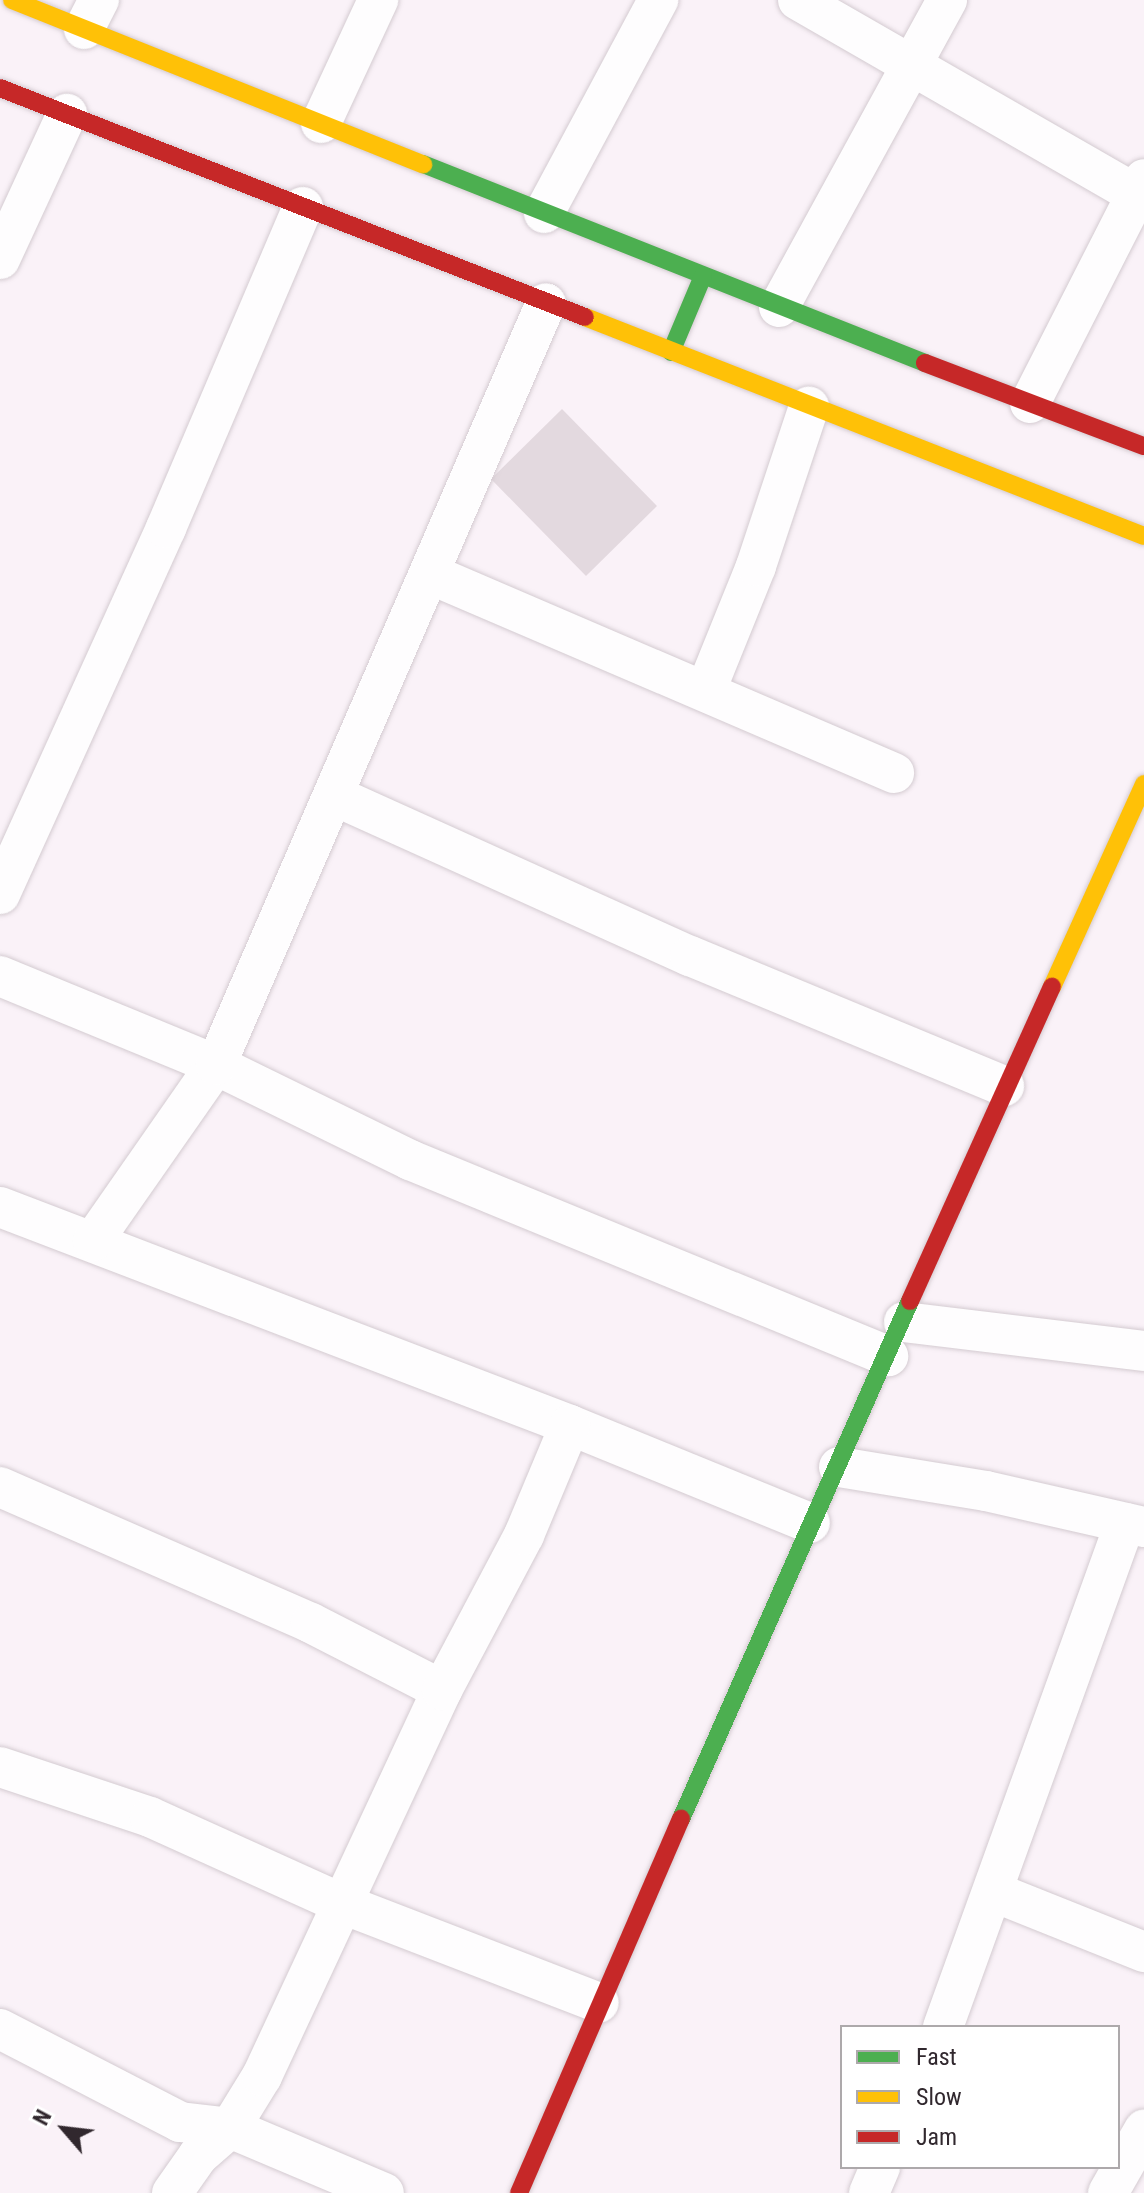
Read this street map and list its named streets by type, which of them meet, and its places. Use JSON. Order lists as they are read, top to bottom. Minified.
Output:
{"legend":["Fast","Slow","Jam"],"north":"top left"}
